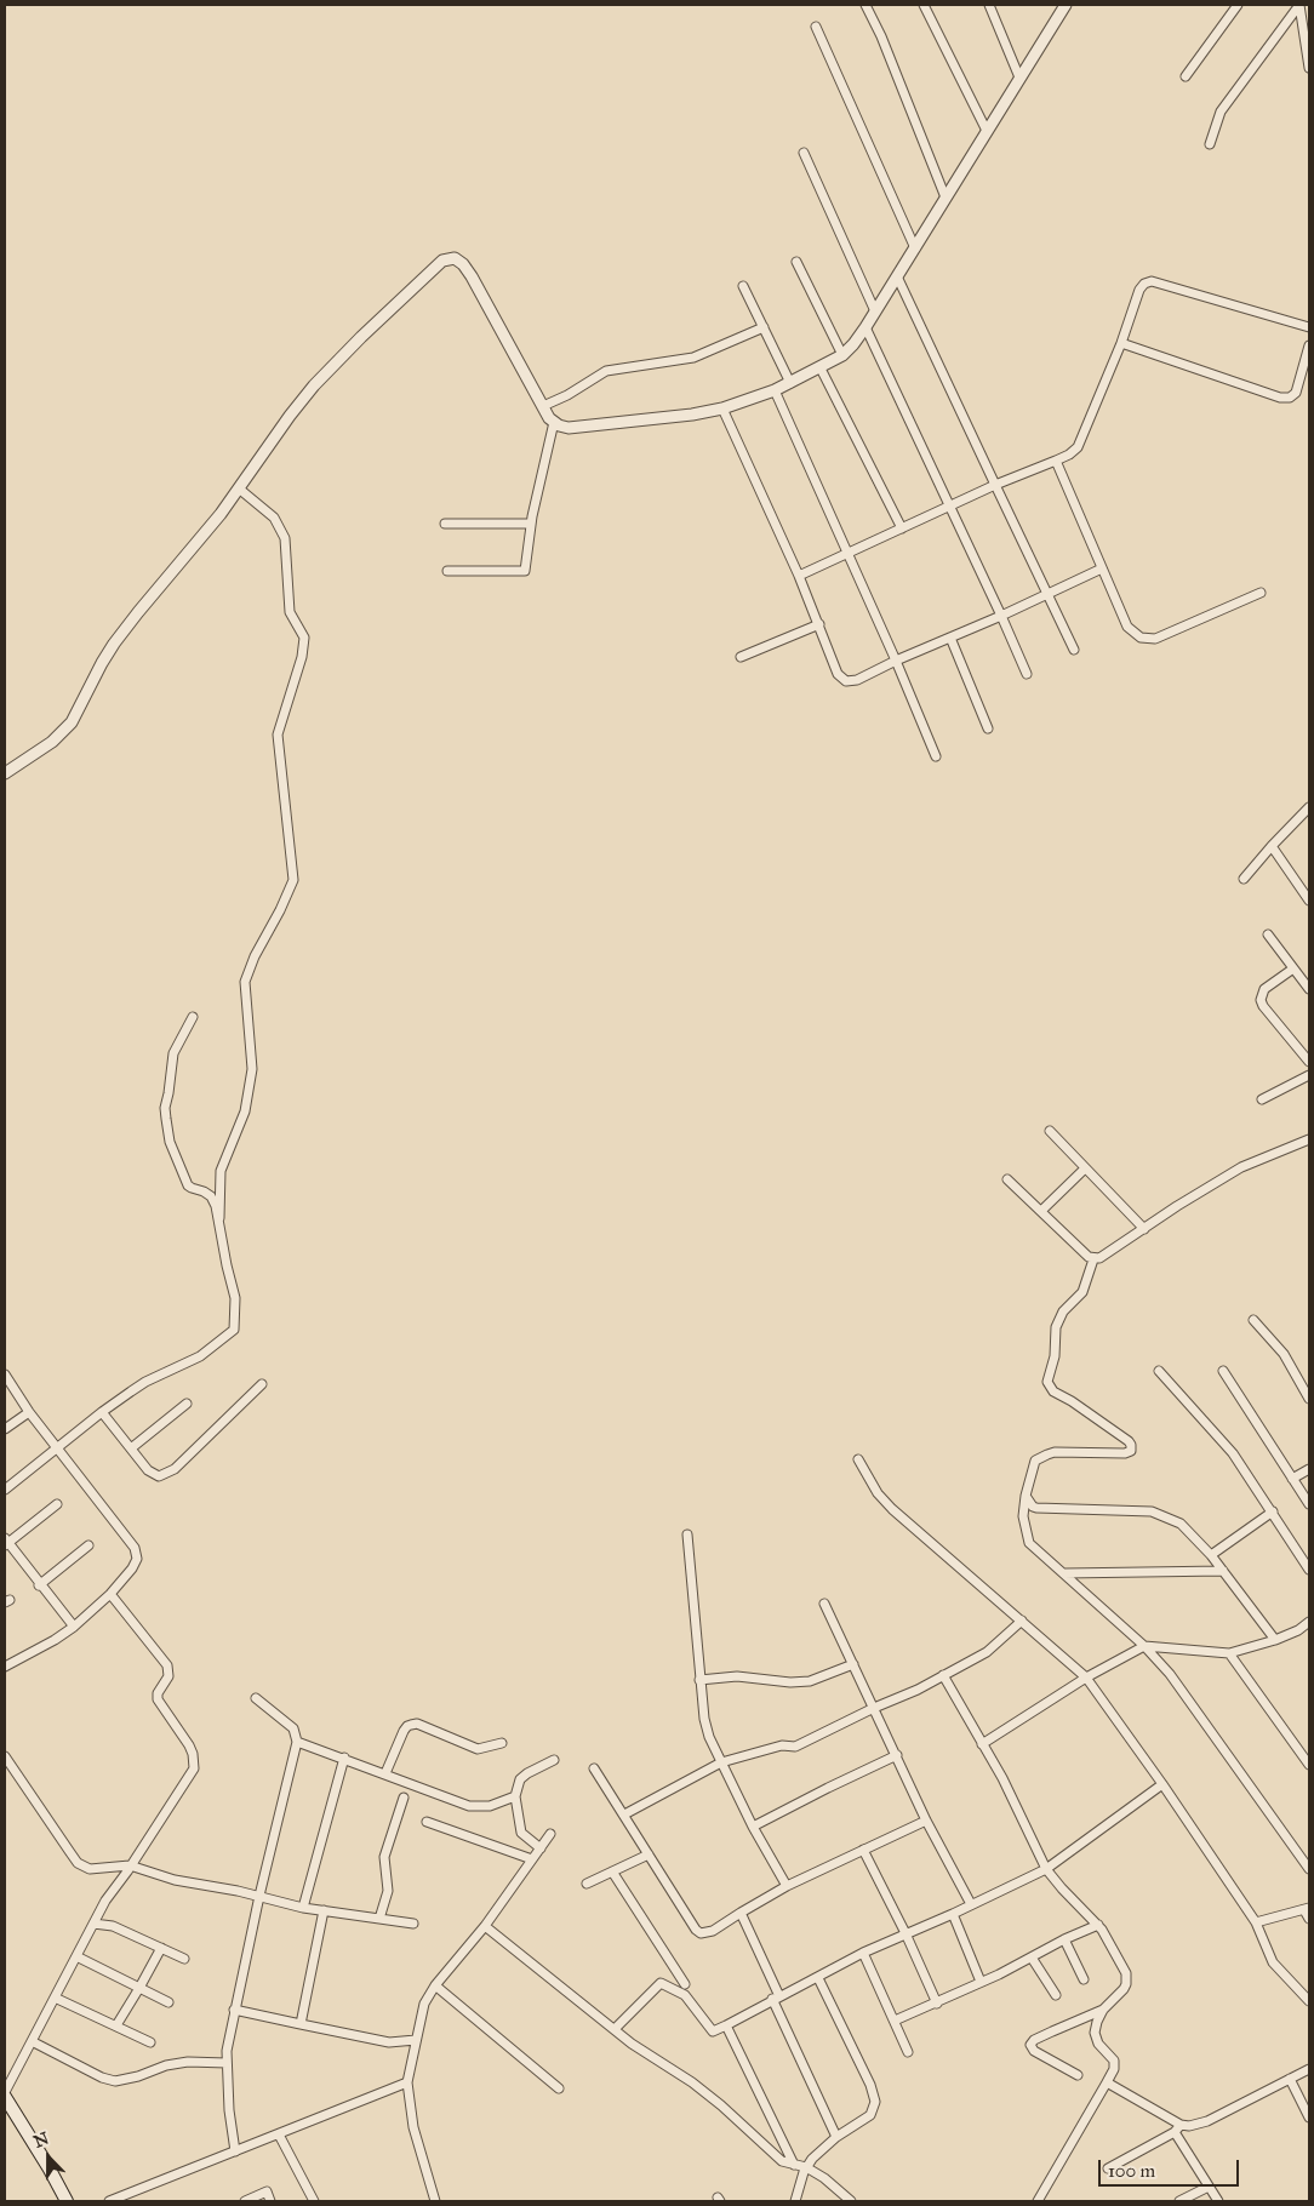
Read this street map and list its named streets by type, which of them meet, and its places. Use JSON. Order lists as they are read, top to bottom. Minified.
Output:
{"scale_bar":"100 m","north":"top"}
